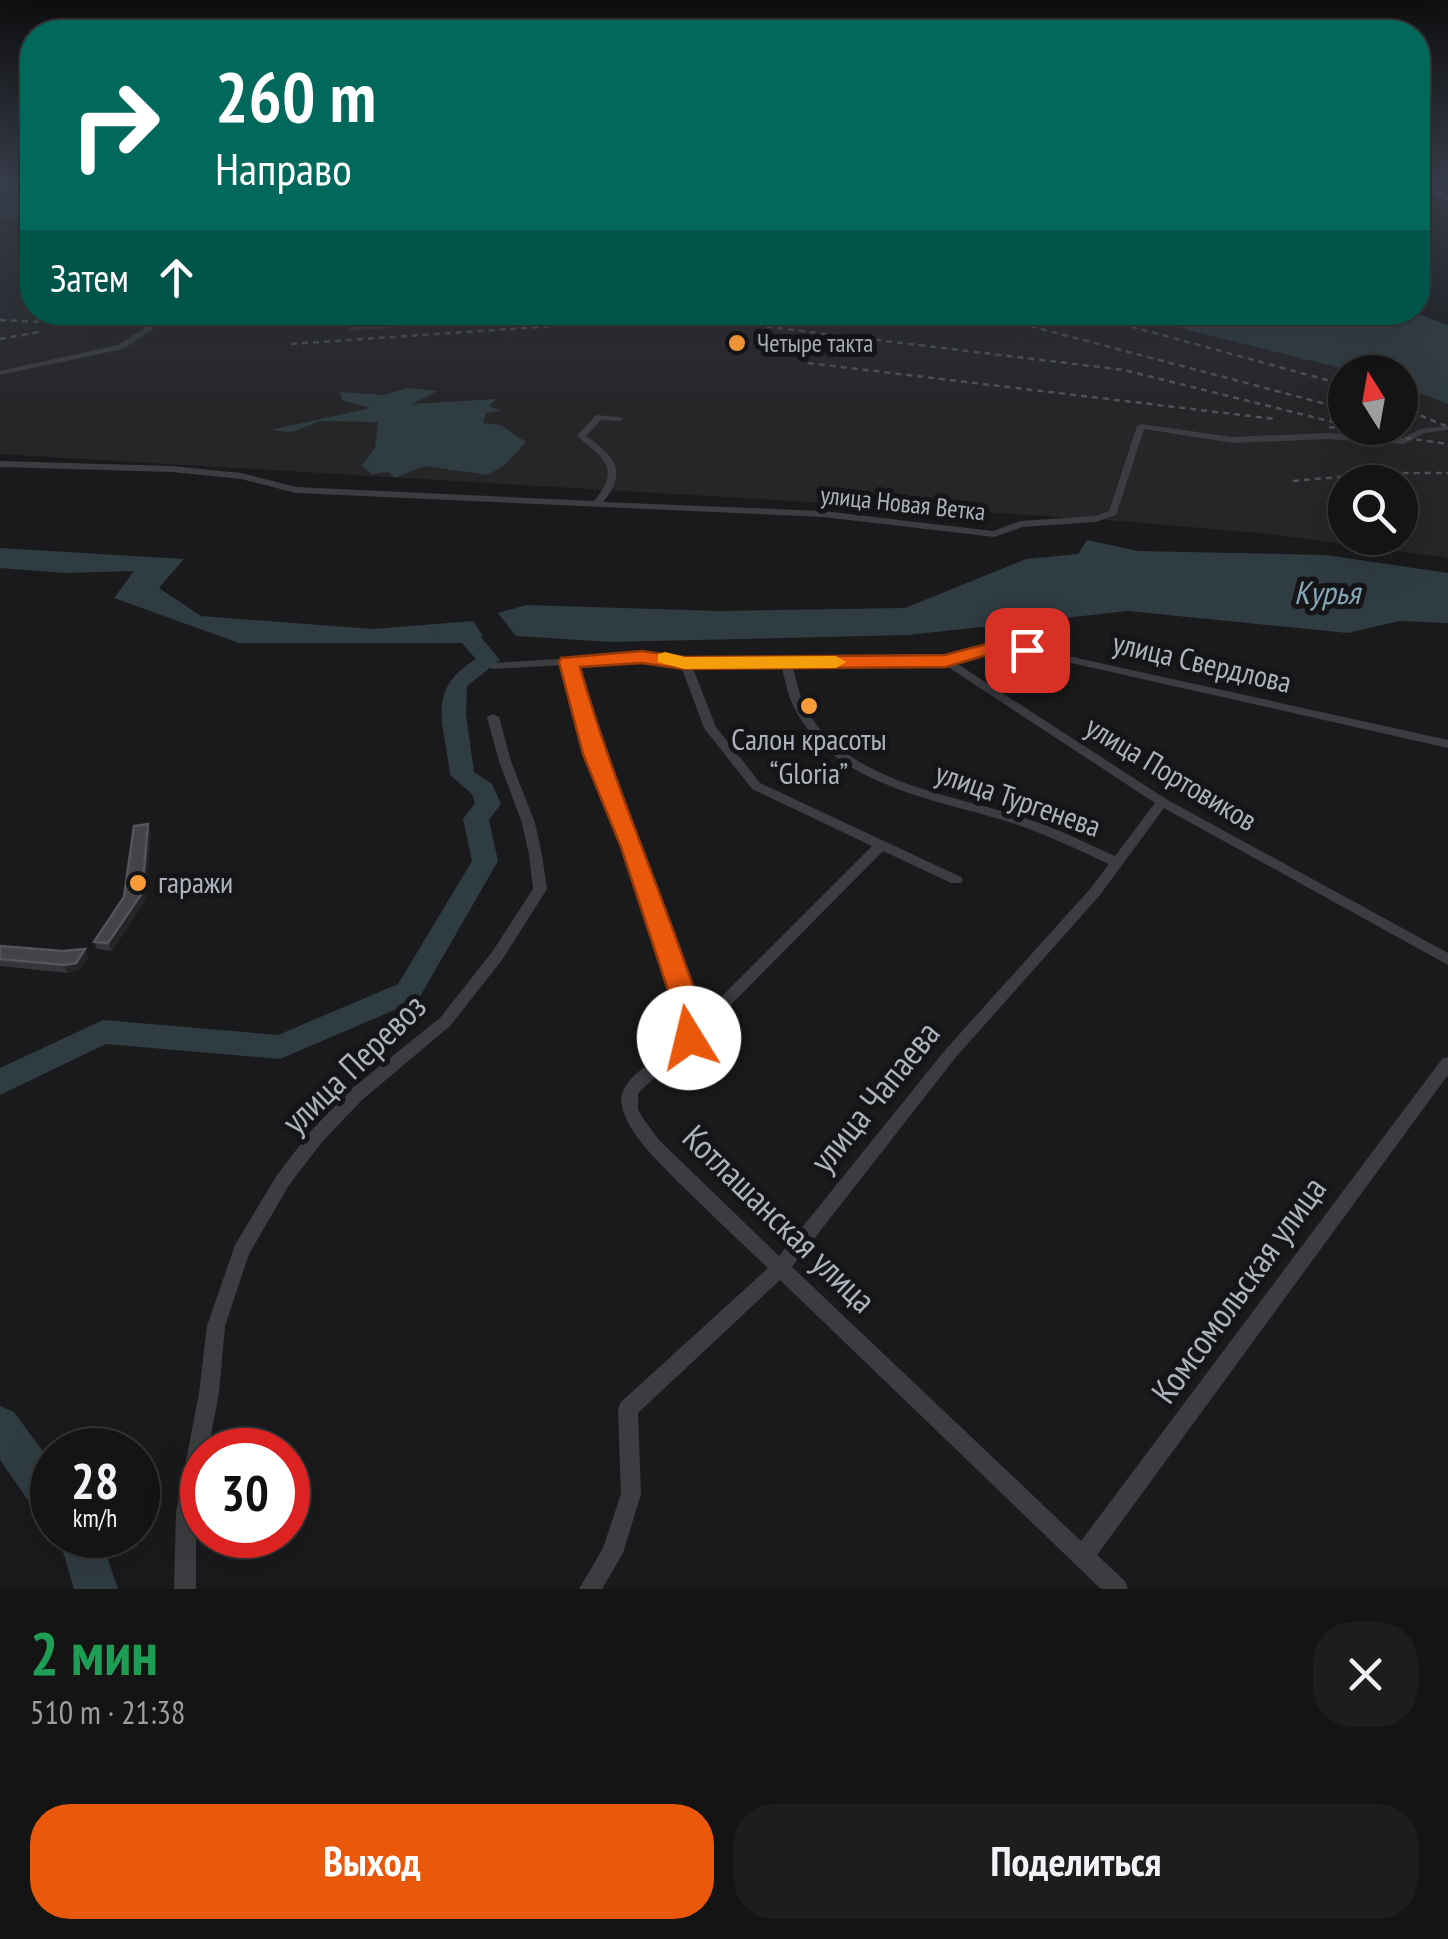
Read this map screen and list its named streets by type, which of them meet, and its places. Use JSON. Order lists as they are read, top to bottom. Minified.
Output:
{"streets":{"street":["улица Новая Ветка","улица Свердлова","улица Портовиков","улица Тургенева","улица Перевоз","улица Чапаева","Котлашанская улица","Комсомольская улица"]},"crossings":[["улица Свердлова","улица Портовиков"],["улица Портовиков","улица Чапаева"],["улица Тургенева","улица Чапаева"],["улица Чапаева","Котлашанская улица"],["Котлашанская улица","Комсомольская улица"]],"water":["Курья"],"places":["Четыре такта","Салон красоты “Gloria”","гаражи"],"north":"top","page":{"turn":["260 m","Направо"],"then":"Затем","speed":"28 km/h","limit":"30","heading":["2 мин","510 m · 21:38"],"buttons":["Выход","Поделиться"]}}
